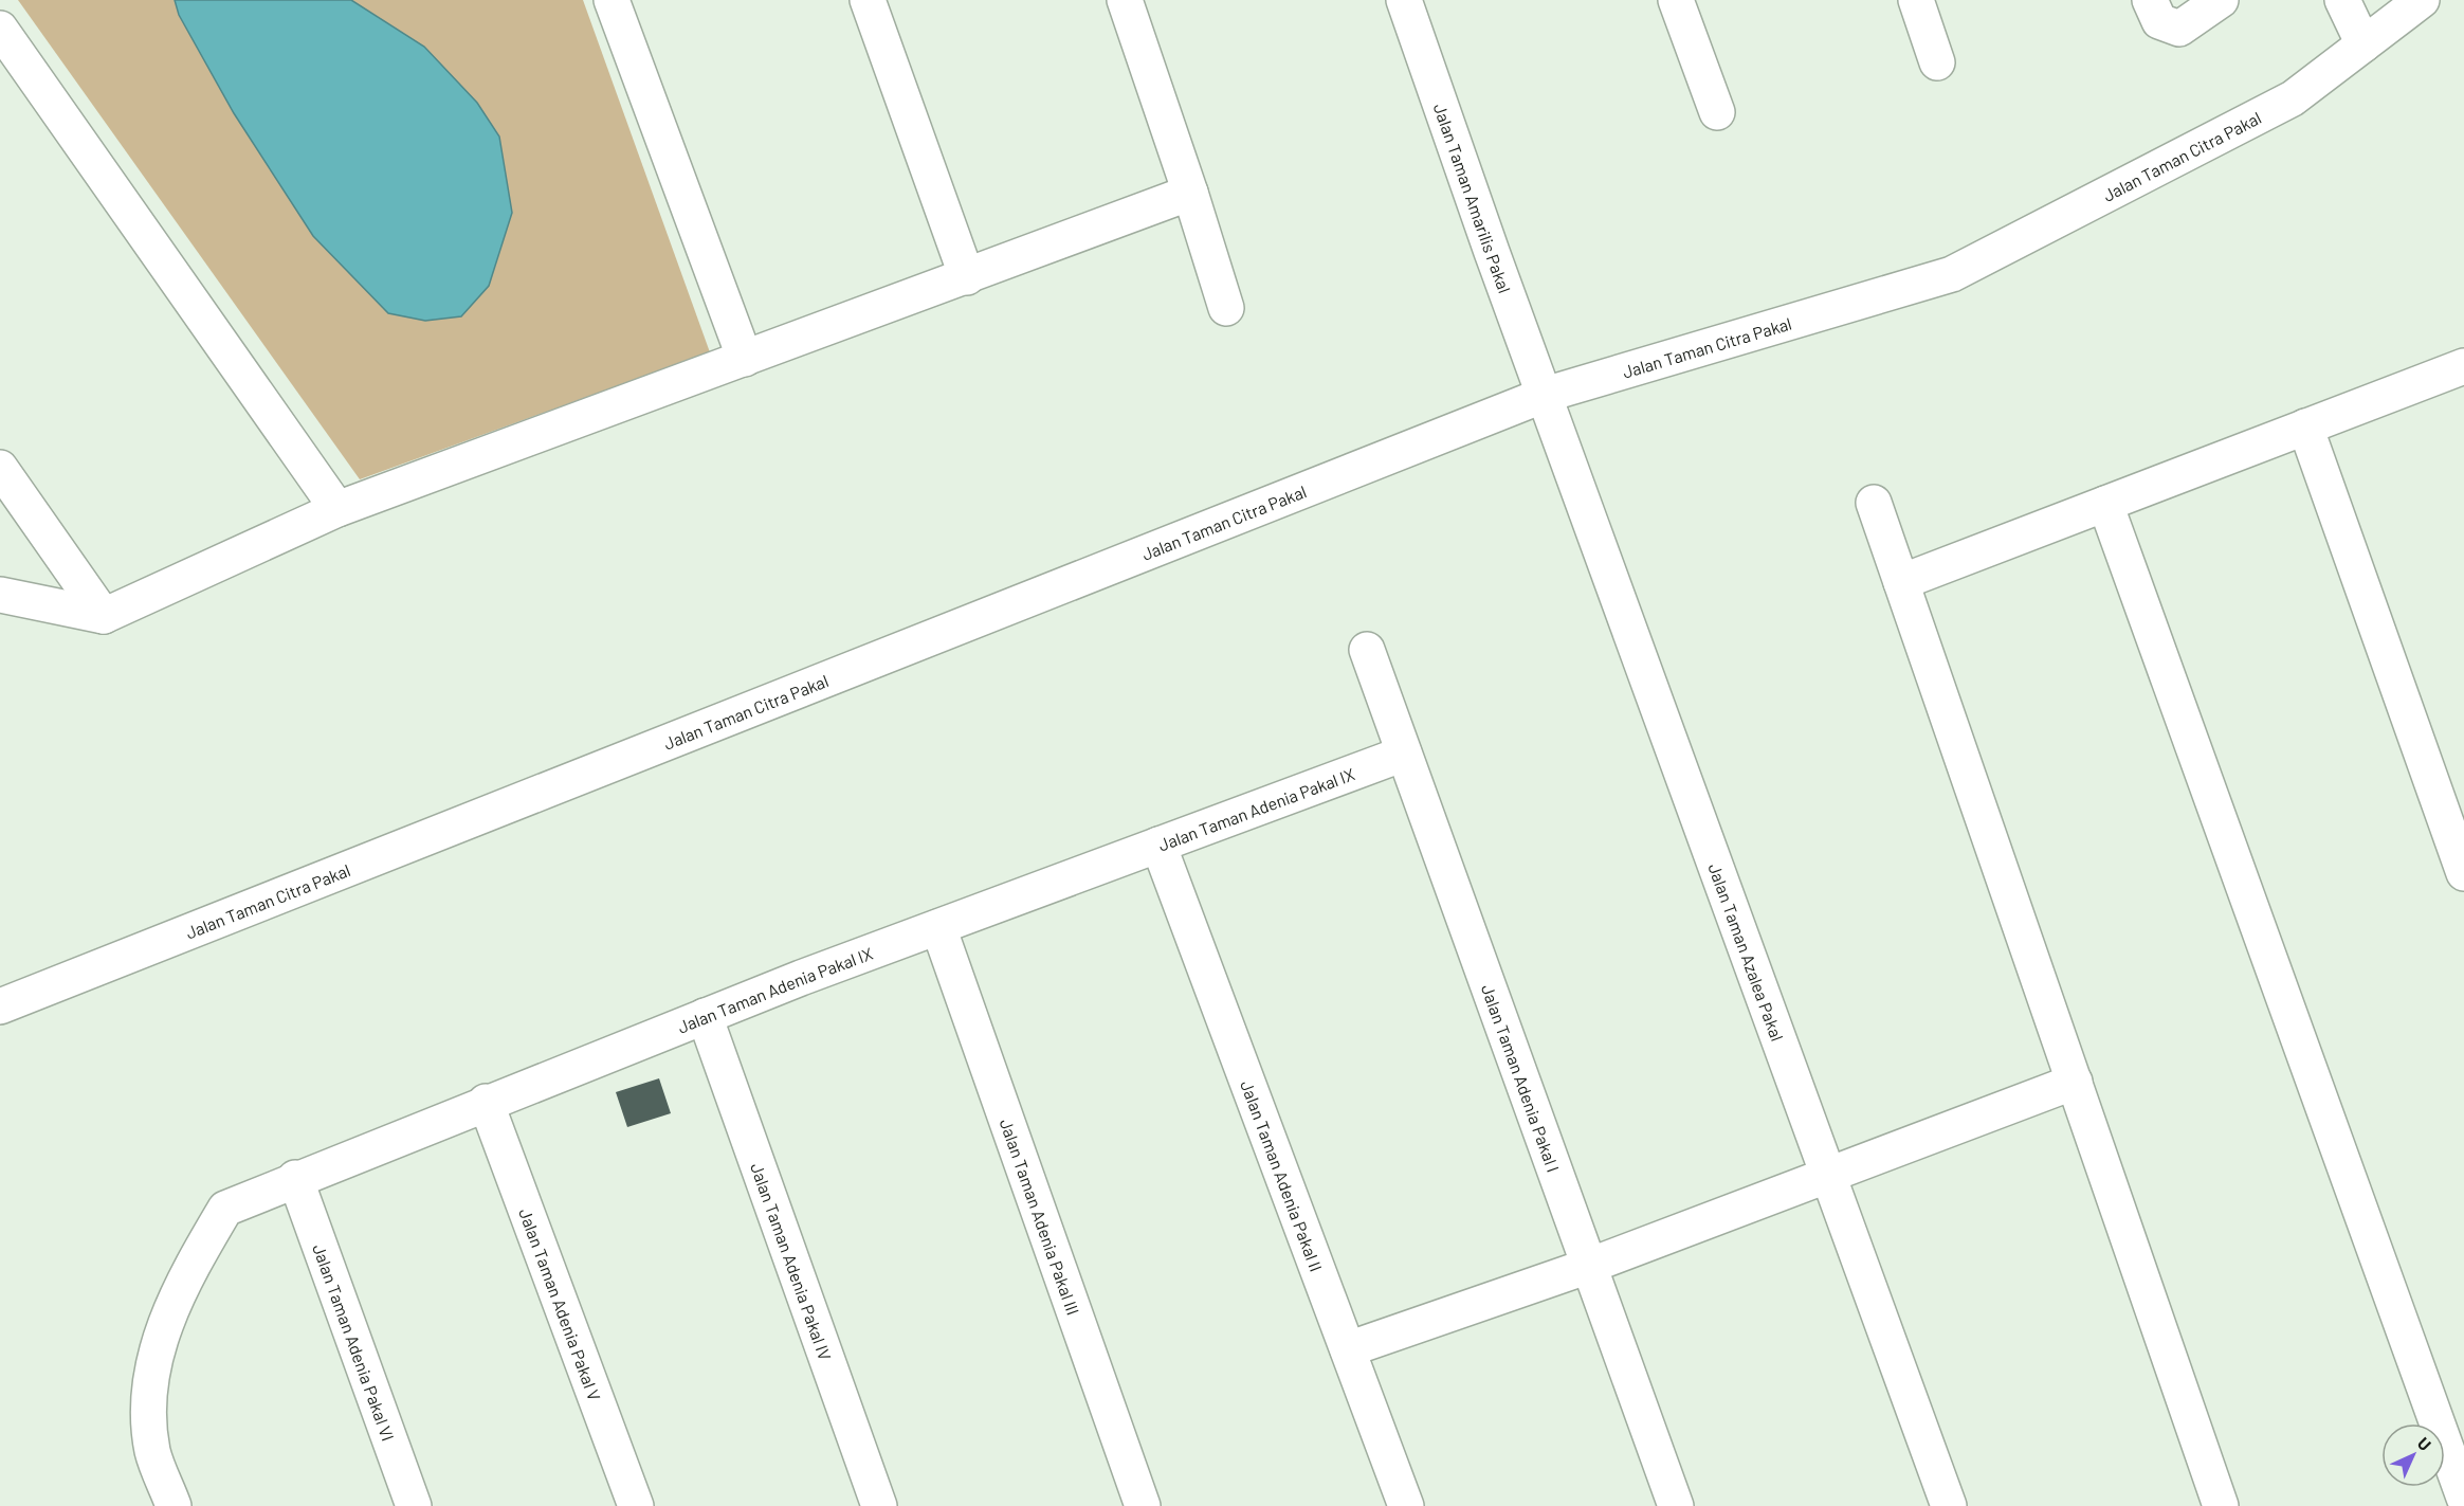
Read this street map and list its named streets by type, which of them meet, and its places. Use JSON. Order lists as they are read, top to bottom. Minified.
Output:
{"streets":{"street":["Jalan Taman Citra Pakal","Jalan Taman Amarilis Pakal","Jalan Taman Adenia Pakal IX","Jalan Taman Azalea Pakal","Jalan Taman Adenia Pakal I","Jalan Taman Adenia Pakal II","Jalan Taman Adenia Pakal III","Jalan Taman Adenia Pakal IV","Jalan Taman Adenia Pakal V","Jalan Taman Adenia Pakal VI"]},"crossings":[["Jalan Taman Citra Pakal","Jalan Taman Amarilis Pakal"],["Jalan Taman Citra Pakal","Jalan Taman Azalea Pakal"],["Jalan Taman Amarilis Pakal","Jalan Taman Azalea Pakal"],["Jalan Taman Adenia Pakal IX","Jalan Taman Adenia Pakal I"],["Jalan Taman Adenia Pakal IX","Jalan Taman Adenia Pakal II"],["Jalan Taman Adenia Pakal IX","Jalan Taman Adenia Pakal III"],["Jalan Taman Adenia Pakal IX","Jalan Taman Adenia Pakal IV"],["Jalan Taman Adenia Pakal IX","Jalan Taman Adenia Pakal V"],["Jalan Taman Adenia Pakal IX","Jalan Taman Adenia Pakal VI"]],"north":"top right"}
